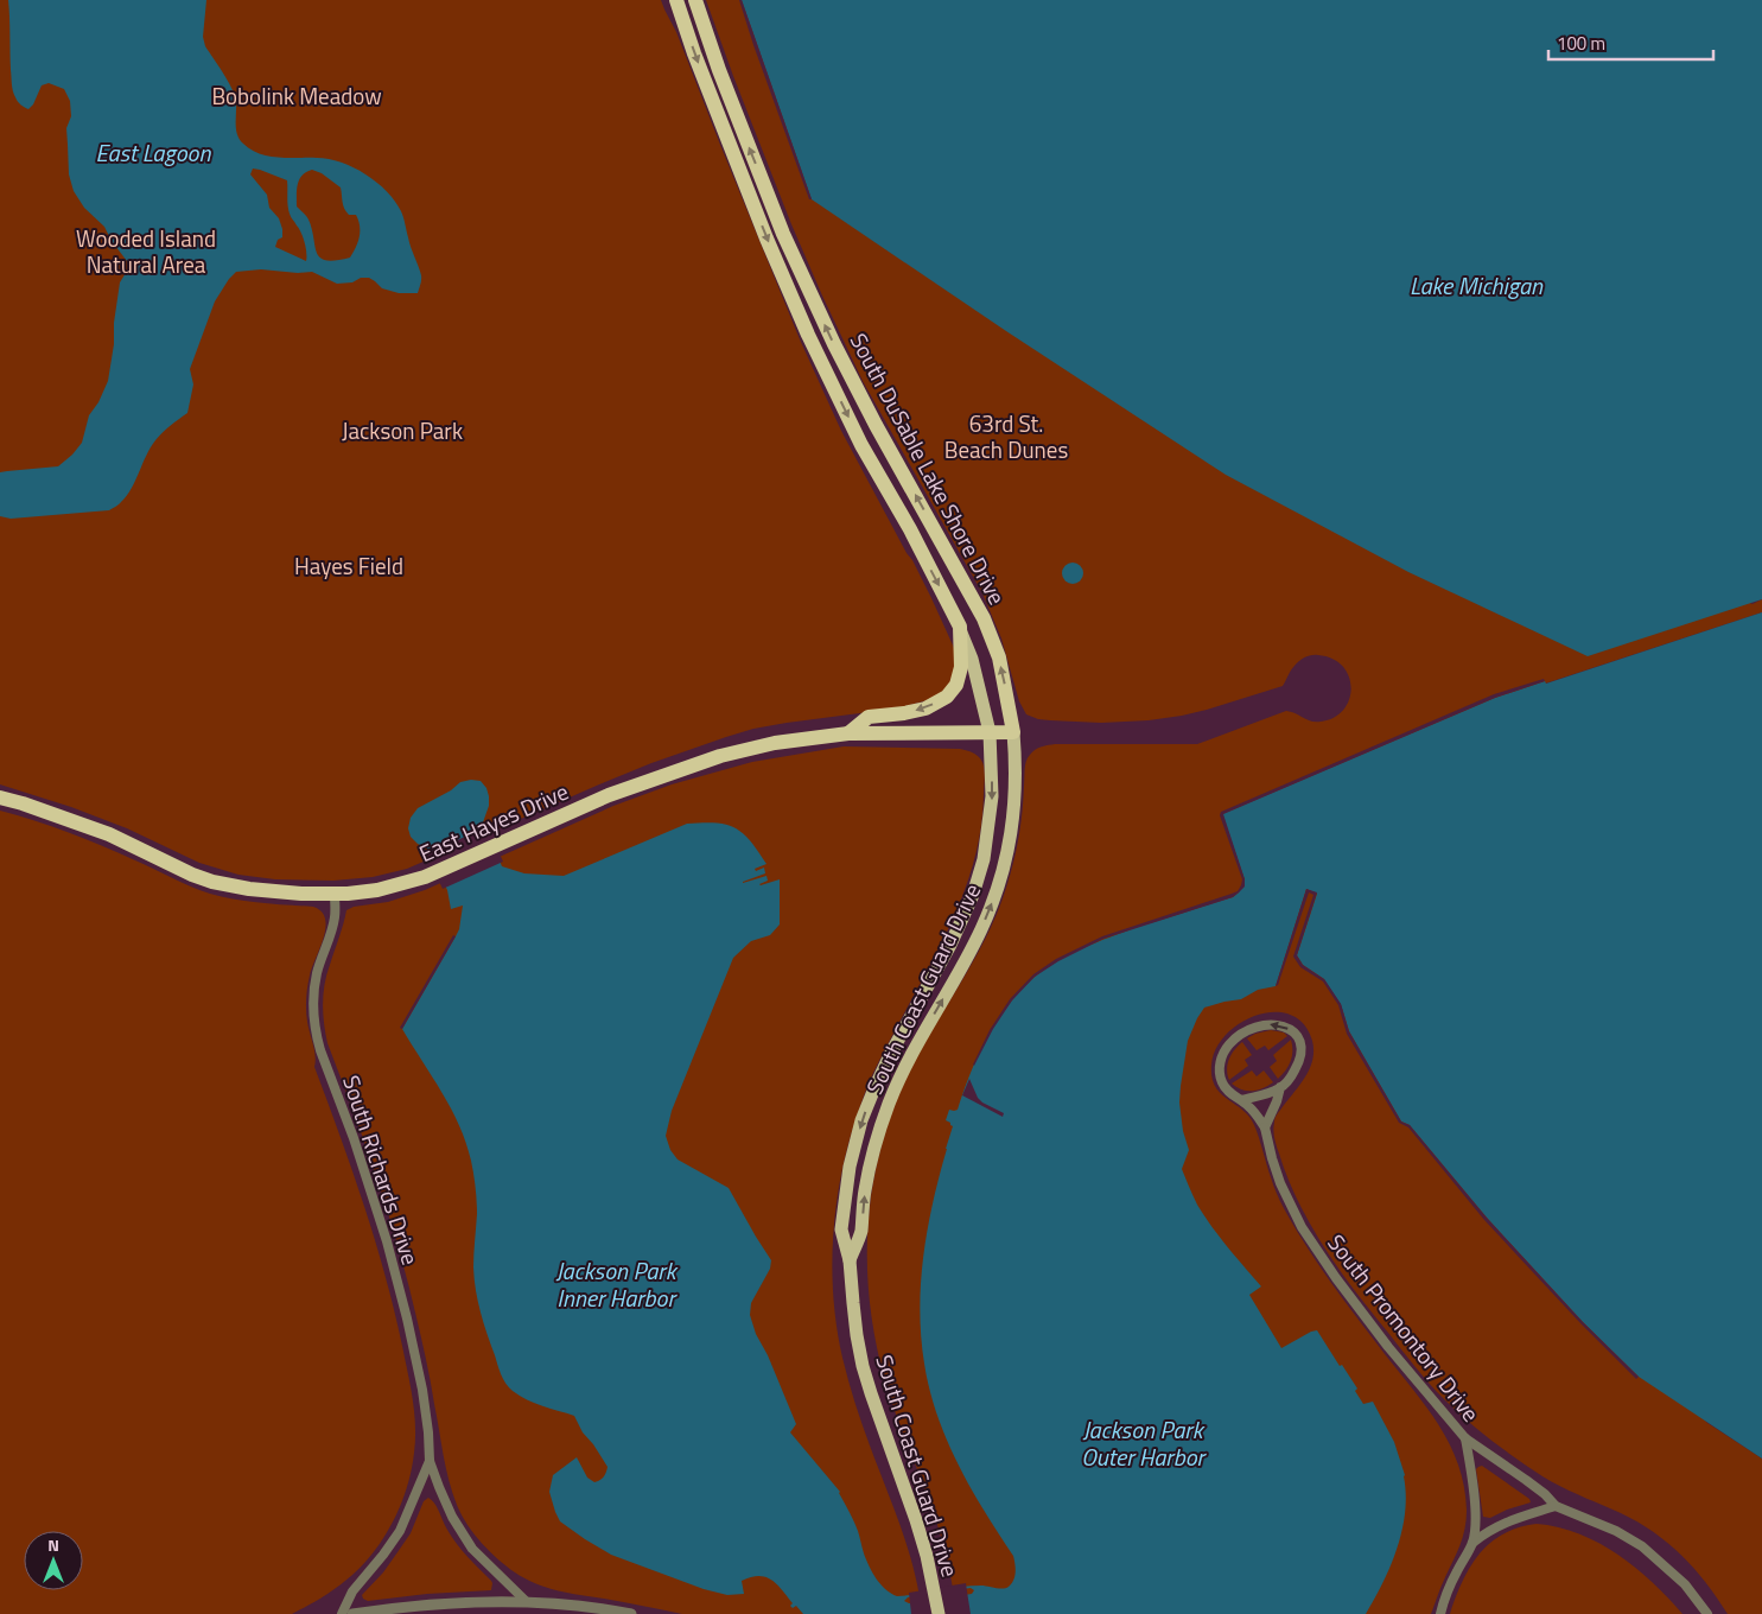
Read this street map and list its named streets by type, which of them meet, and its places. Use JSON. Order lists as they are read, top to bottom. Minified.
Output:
{"streets":{"highway":["South DuSable Lake Shore Drive","East Hayes Drive"],"main road":["South Coast Guard Drive"],"street":["South Richards Drive","South Promontory Drive"]},"crossings":[["South DuSable Lake Shore Drive","East Hayes Drive"],["South DuSable Lake Shore Drive","South Coast Guard Drive"],["East Hayes Drive","South Coast Guard Drive"],["East Hayes Drive","South Richards Drive"]],"water":["East Lagoon","Lake Michigan","Jackson Park Inner Harbor","Jackson Park Outer Harbor"],"parks":["Bobolink Meadow","Wooded Island Natural Area","63rd St. Beach Dunes","Jackson Park","Hayes Field"],"scale_bar":"100 m","north":"top"}
